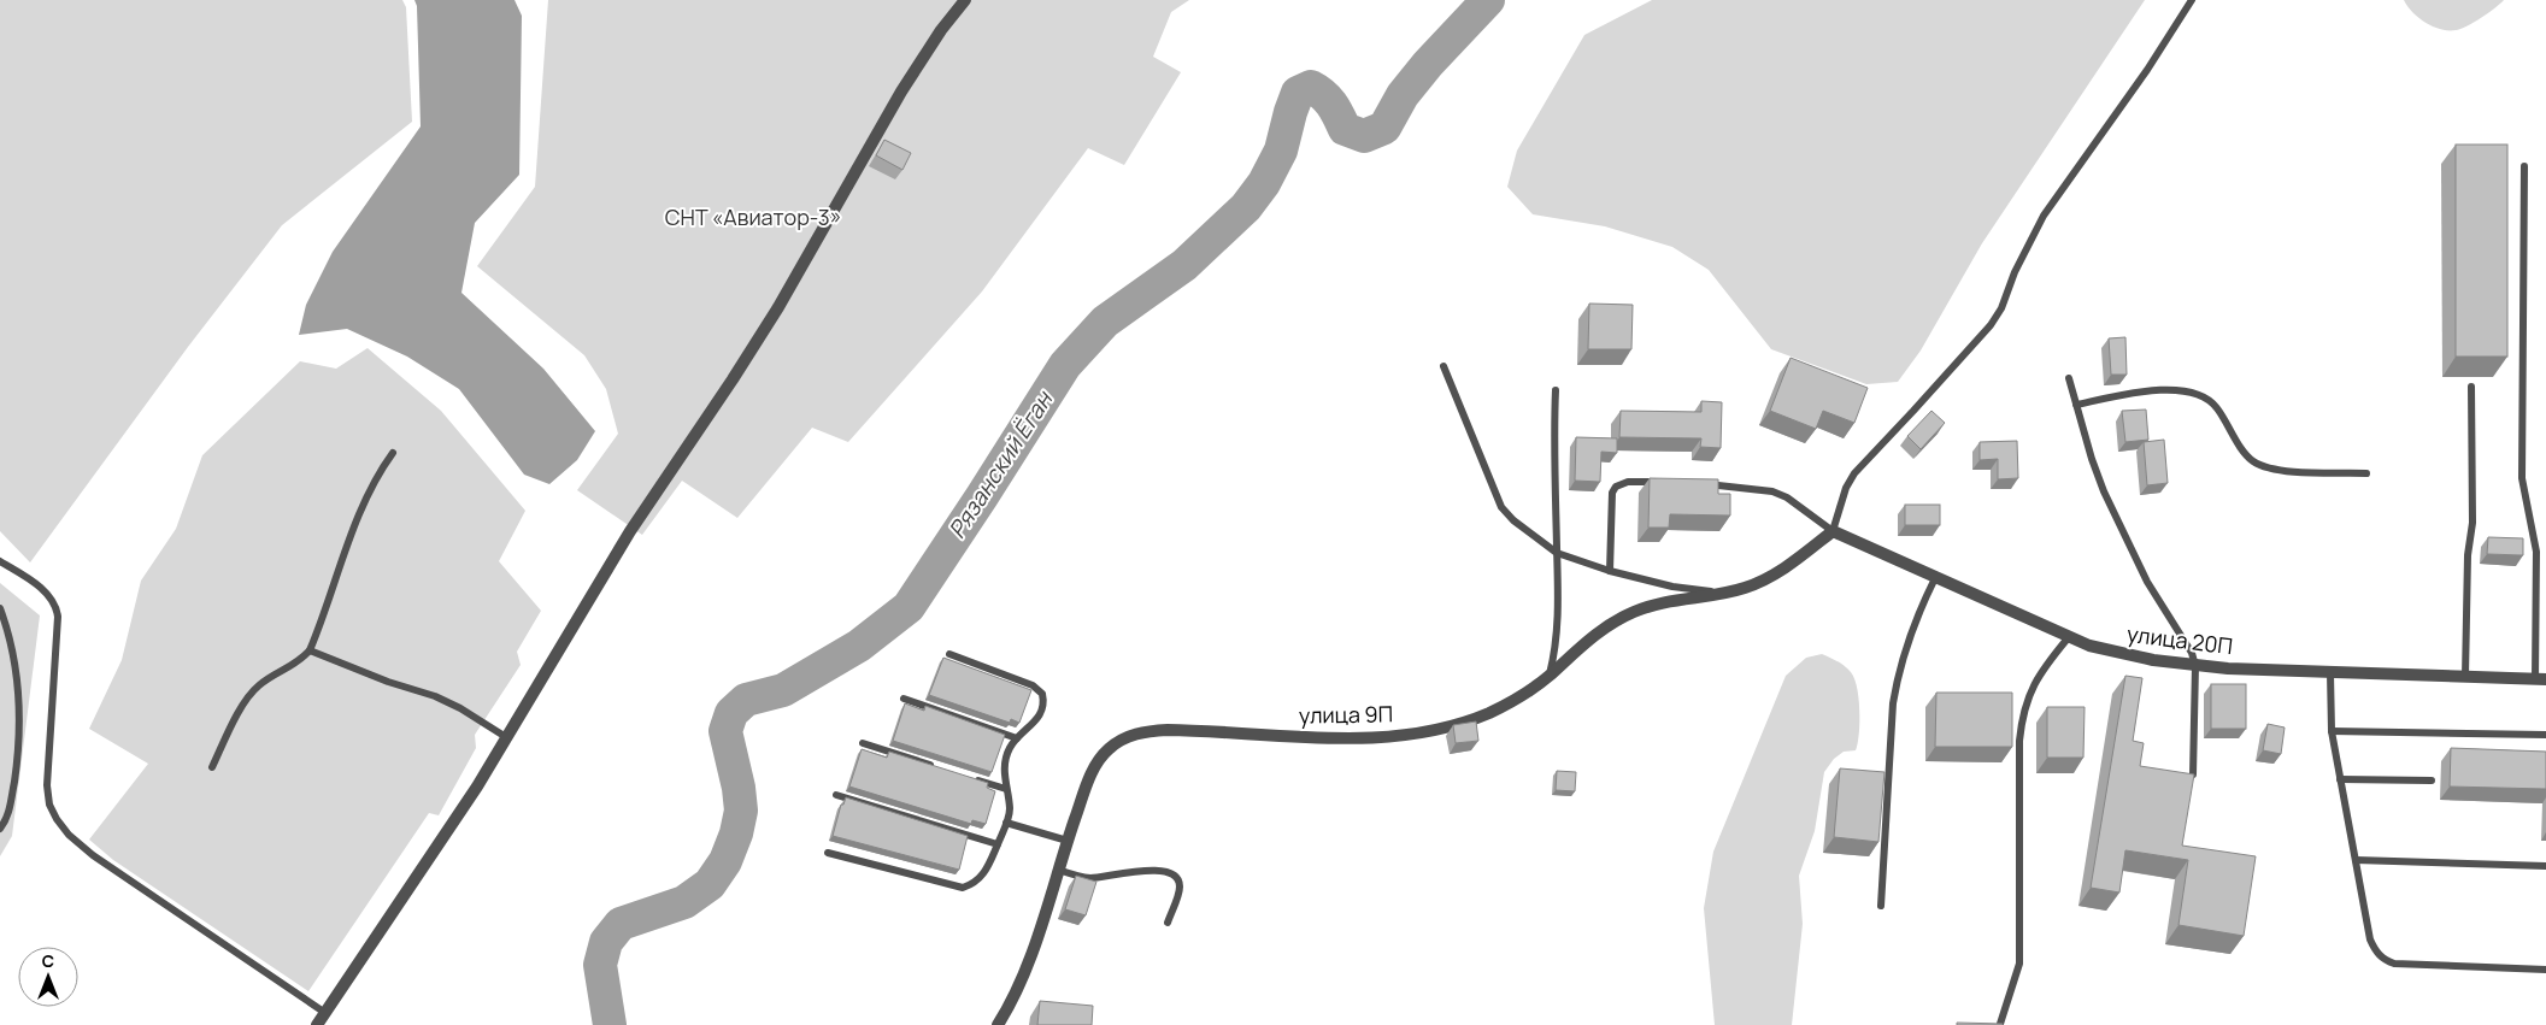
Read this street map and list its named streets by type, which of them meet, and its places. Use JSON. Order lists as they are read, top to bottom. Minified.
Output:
{"streets":{"street":["улица 20П","улица 9П"]},"crossings":[["улица 20П","улица 9П"]],"water":["Рязанский Ёган"],"parks":["СНТ «Авиатор-3»"],"north":"top"}
